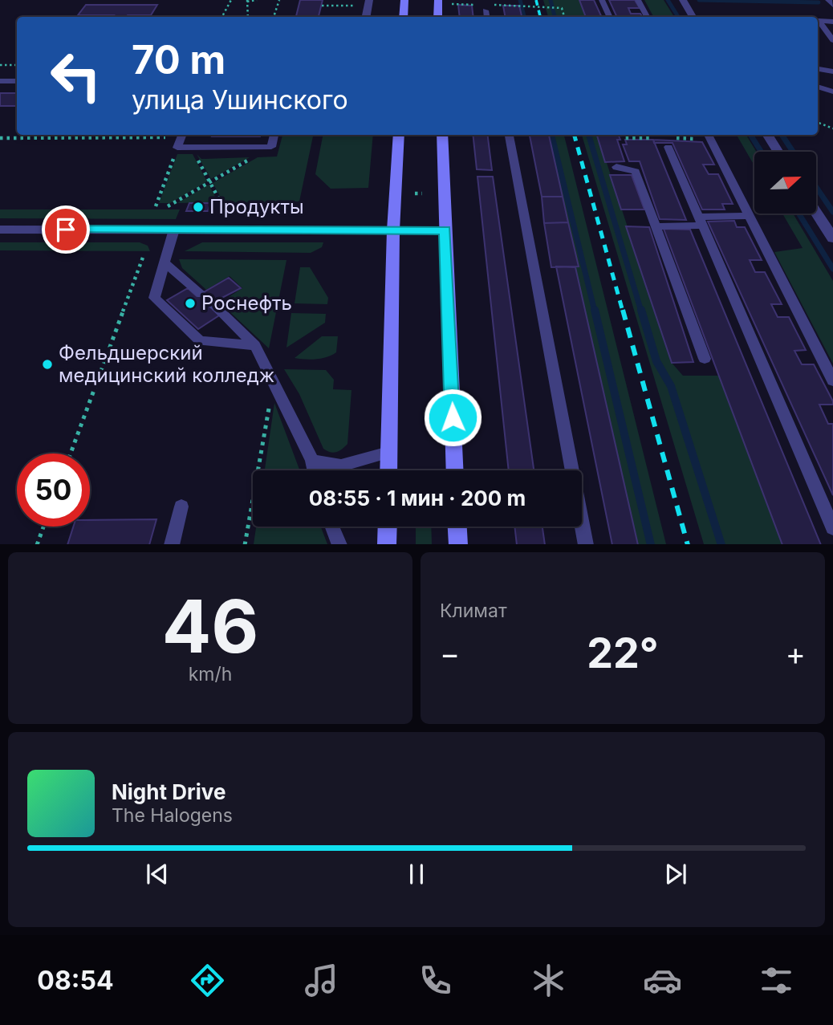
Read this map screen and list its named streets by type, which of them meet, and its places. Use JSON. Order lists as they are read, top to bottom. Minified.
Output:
{"places":["Продукты","Роснефть","Фельдшерский медицинский колледж"],"north":"right","page":{"turn":["70 m","улица Ушинского"],"limit":"50","trip":"08:55 · 1 мин · 200 m","tile":[["46","km/h"],"Климат"],"heat":["−","22°","+"],"song":["Night Drive","The Halogens"],"tabs":"08:54"}}
